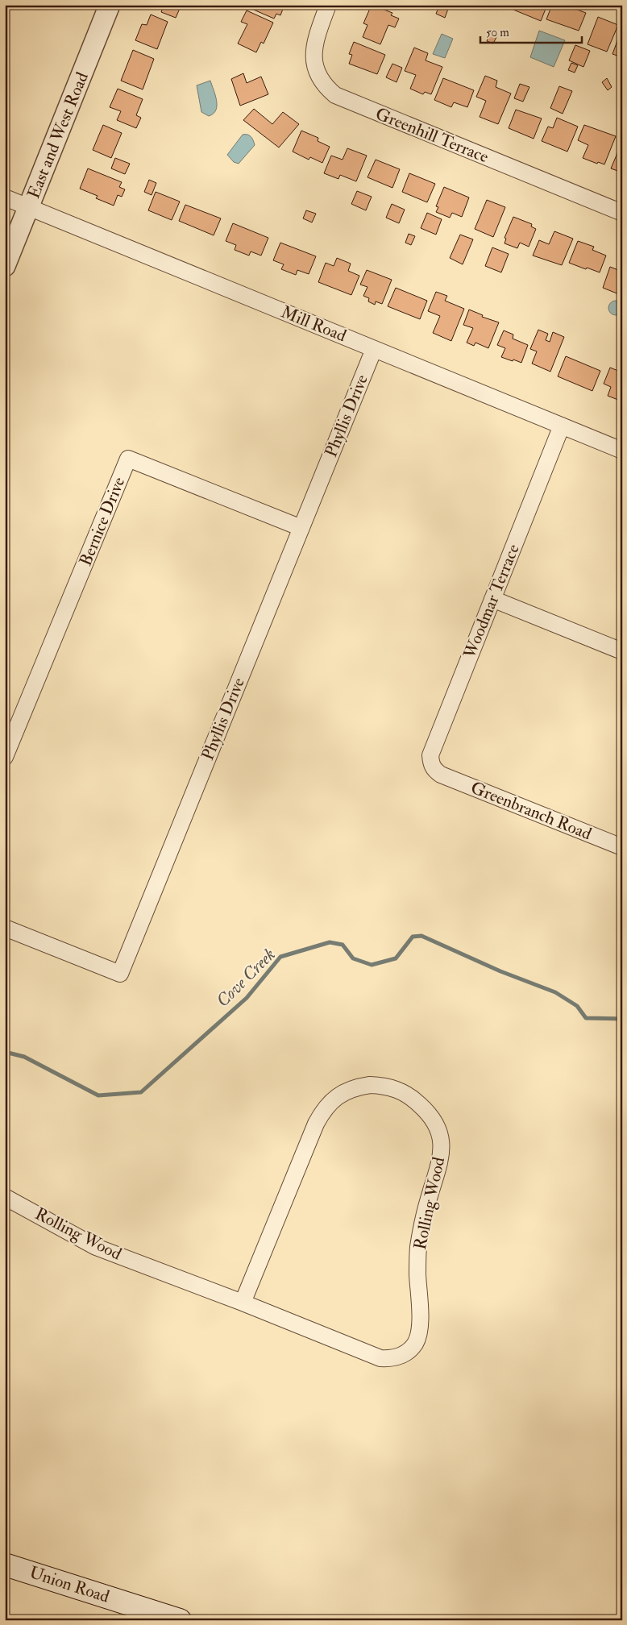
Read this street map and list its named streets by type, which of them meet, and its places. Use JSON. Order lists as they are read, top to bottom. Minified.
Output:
{"streets":{"main road":["Union Road"],"street":["East and West Road","Greenhill Terrace","Mill Road","Phyllis Drive","Bernice Drive","Woodmar Terrace","Greenbranch Road","Rolling Wood"]},"crossings":[["East and West Road","Mill Road"],["Mill Road","Phyllis Drive"],["Mill Road","Woodmar Terrace"],["Phyllis Drive","Bernice Drive"],["Woodmar Terrace","Greenbranch Road"]],"water":["Cove Creek"],"scale_bar":"50 m"}
